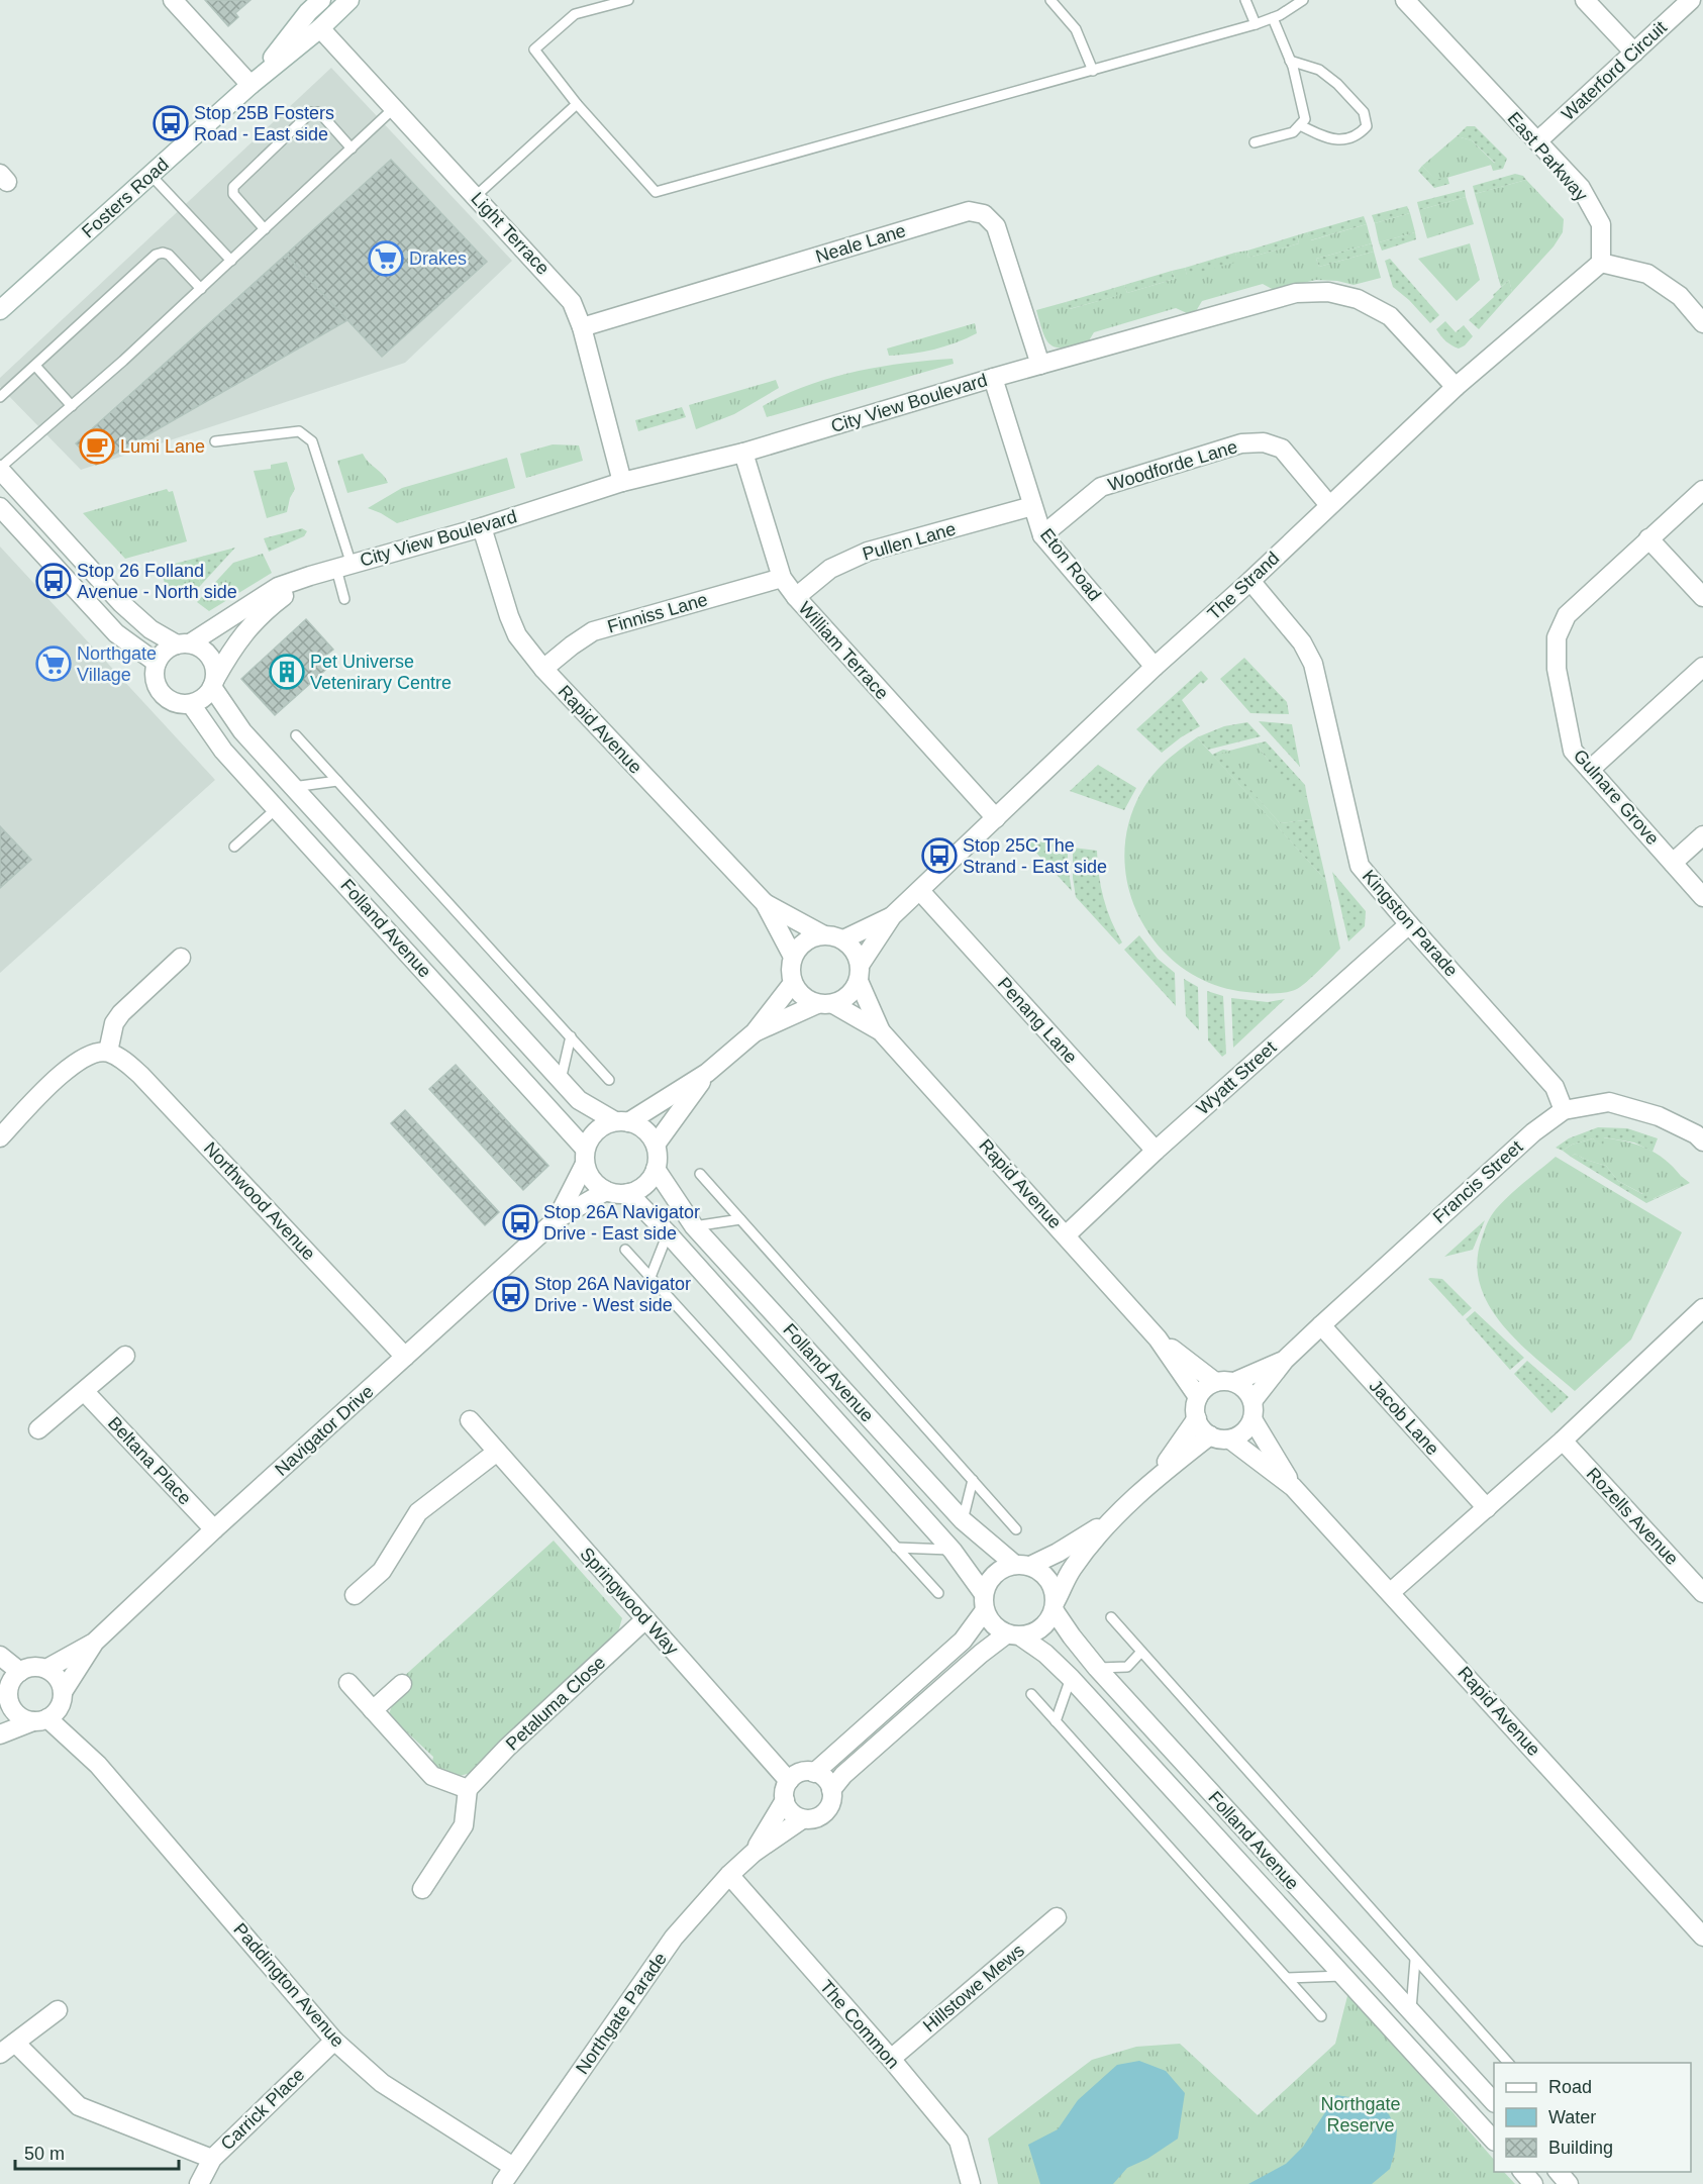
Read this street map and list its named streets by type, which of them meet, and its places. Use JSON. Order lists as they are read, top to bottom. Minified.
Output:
{"streets":{"street":["Waterford Circuit","East Parkway","Fosters Road","Light Terrace","Neale Lane","City View Boulevard","Woodforde Lane","Pullen Lane","Eton Road","The Strand","Finniss Lane","William Terrace","Rapid Avenue","Gulnare Grove","Kingston Parade","Folland Avenue","Penang Lane","Wyatt Street","Francis Street","Northwood Avenue","Jacob Lane","Navigator Drive","Beltana Place","Rozells Avenue","Springwood Way","Petaluma Close","Paddington Avenue","Hillstowe Mews","Northgate Parade","The Common","Carrick Place"]},"crossings":[["Waterford Circuit","East Parkway"],["East Parkway","The Strand"],["Fosters Road","Light Terrace"],["Light Terrace","Neale Lane"],["Light Terrace","City View Boulevard"],["Neale Lane","City View Boulevard"],["City View Boulevard","Eton Road"],["City View Boulevard","The Strand"],["City View Boulevard","William Terrace"],["City View Boulevard","Rapid Avenue"],["City View Boulevard","Folland Avenue"],["Woodforde Lane","Eton Road"],["Woodforde Lane","The Strand"],["Pullen Lane","Eton Road"],["Pullen Lane","William Terrace"],["Eton Road","The Strand"],["The Strand","William Terrace"],["The Strand","Rapid Avenue"],["The Strand","Kingston Parade"],["The Strand","Penang Lane"],["Finniss Lane","William Terrace"],["Finniss Lane","Rapid Avenue"],["Rapid Avenue","Wyatt Street"],["Rapid Avenue","Francis Street"],["Kingston Parade","Wyatt Street"],["Kingston Parade","Francis Street"],["Folland Avenue","Navigator Drive"],["Penang Lane","Wyatt Street"],["Francis Street","Jacob Lane"],["Northwood Avenue","Navigator Drive"],["Navigator Drive","Beltana Place"],["Navigator Drive","Paddington Avenue"],["Springwood Way","Petaluma Close"],["Springwood Way","Northgate Parade"],["Paddington Avenue","Northgate Parade"],["Paddington Avenue","Carrick Place"],["Hillstowe Mews","The Common"],["Northgate Parade","The Common"]],"parks":["Northgate Reserve"],"places":{"bus stop":["Stop 25B Fosters Road - East side","Stop 26 Folland Avenue - North side","Stop 25C The Strand - East side","Stop 26A Navigator Drive - East side","Stop 26A Navigator Drive - West side"],"supermarket":["Drakes","Northgate Village"],"cafe":["Lumi Lane"],"building":["Pet Universe Vetenirary Centre"]},"legend":["Road","Water","Building"],"scale_bar":"50 m"}
